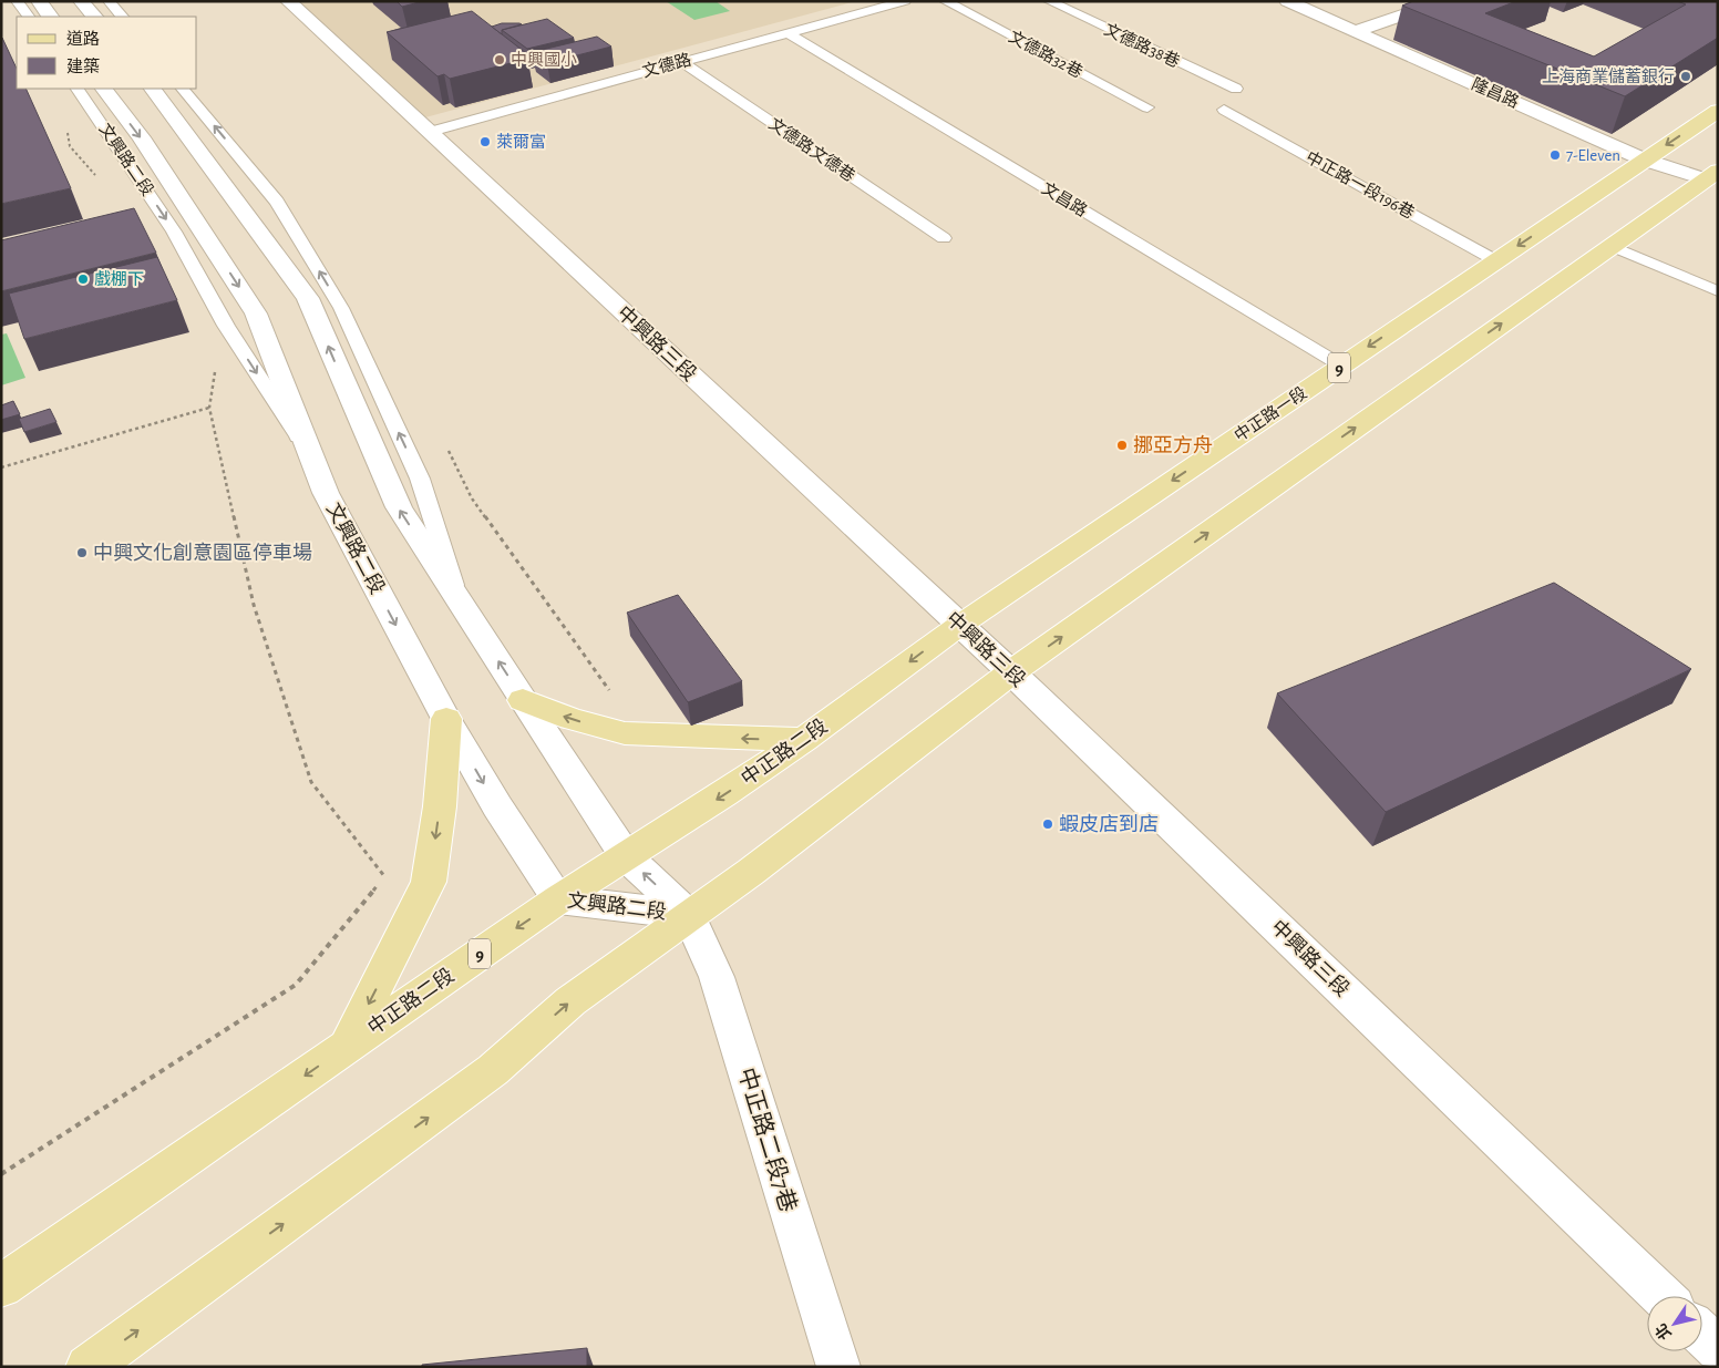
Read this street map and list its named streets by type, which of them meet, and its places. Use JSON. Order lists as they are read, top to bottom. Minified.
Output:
{"streets":{"main road":["9","中正路一段","中正路二段"],"street":["隆昌路","文興路二段","中興路三段","中正路二段7巷"],"lane":["文德路38巷","文德路32巷","文德路","文德路文德巷","中正路一段196巷","文昌路"]},"crossings":[["文德路","文德路文德巷"],["文德路","文昌路"],["文德路","中興路三段"],["隆昌路","中正路一段"],["文興路二段","中正路二段"],["文興路二段","中正路二段7巷"],["中正路一段196巷","中正路一段"],["文昌路","中正路一段"],["中興路三段","中正路一段"],["中興路三段","中正路二段"],["中正路一段","中正路二段"]],"places":["中興國小","上海商業儲蓄銀行","萊爾富","7-Eleven","戲棚下","挪亞方舟","中興文化創意園區停車場","蝦皮店到店"],"legend":["道路","建築"],"north":"bottom left"}
